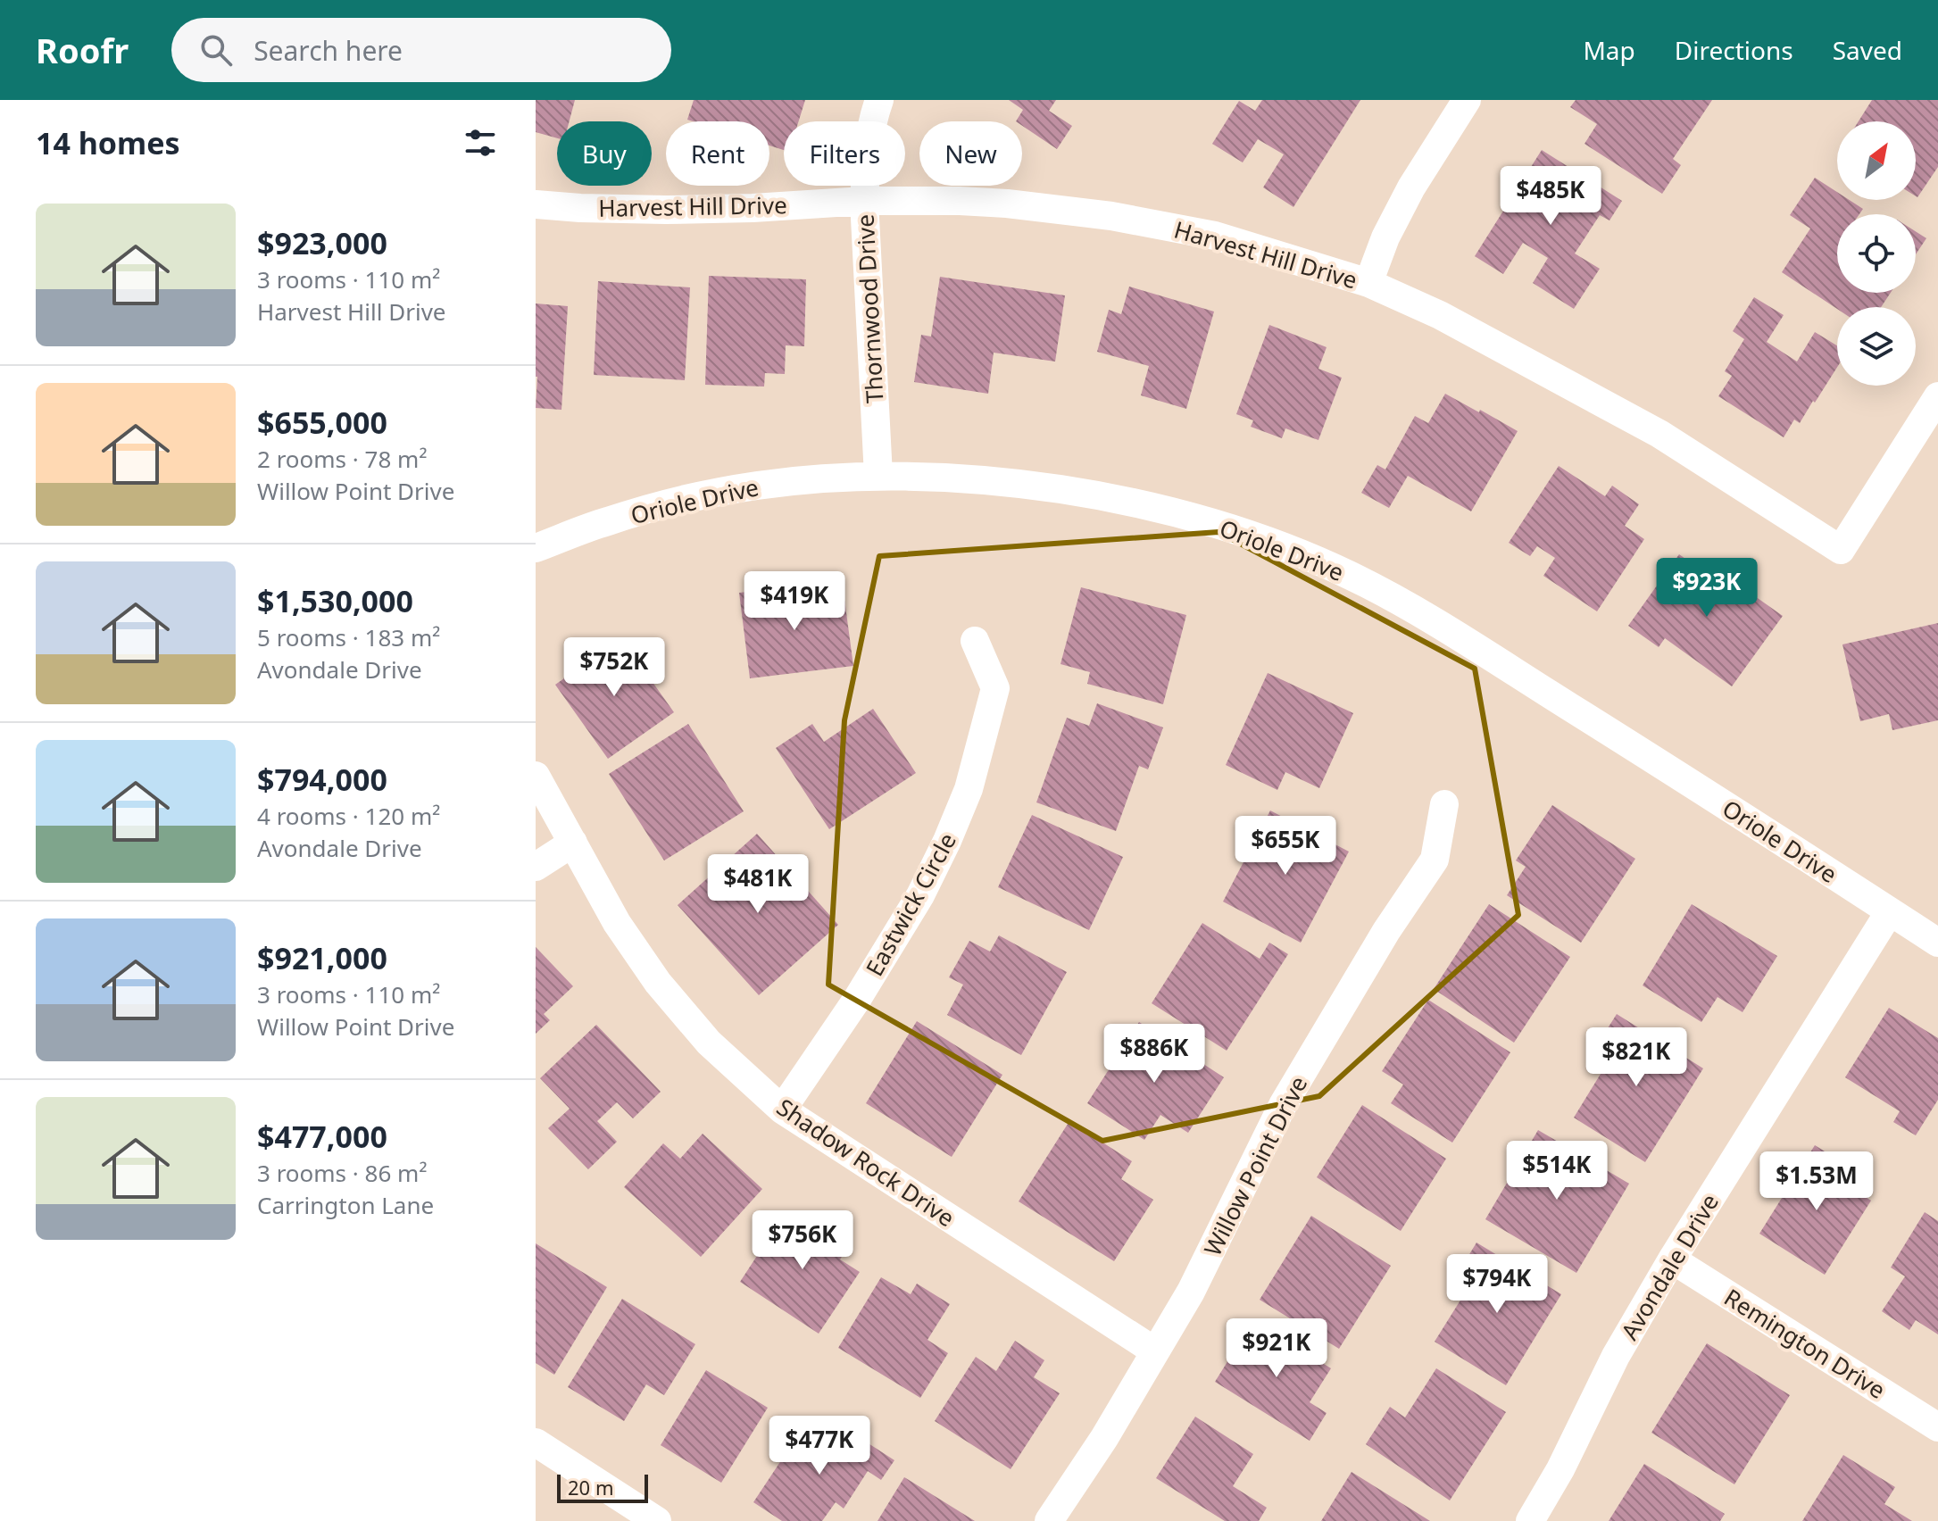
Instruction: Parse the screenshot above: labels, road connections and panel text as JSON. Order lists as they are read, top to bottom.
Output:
{
  "streets": {
    "street": [
      "Harvest Hill Drive",
      "Thornwood Drive",
      "Oriole Drive",
      "Eastwick Circle",
      "Shadow Rock Drive",
      "Willow Point Drive",
      "Avondale Drive",
      "Remington Drive"
    ]
  },
  "crossings": [
    ["Harvest Hill Drive", "Thornwood Drive"],
    ["Thornwood Drive", "Oriole Drive"],
    ["Oriole Drive", "Avondale Drive"],
    ["Eastwick Circle", "Shadow Rock Drive"],
    ["Shadow Rock Drive", "Willow Point Drive"],
    ["Avondale Drive", "Remington Drive"]
  ],
  "scale_bar": "20 m",
  "north": "top right",
  "page": {
    "header": "Roofr",
    "search": "Search here",
    "nav": ["Map", "Directions", "Saved"],
    "heading": "14 homes",
    "chip": [
      "Buy",
      "Rent",
      "Filters",
      "New"
    ],
    "price": [
      "$485K",
      "$923K",
      "$419K",
      "$752K",
      "$655K",
      "$481K",
      "$886K",
      "$821K",
      "$514K",
      "$1.53M",
      "$756K",
      "$794K",
      "$921K",
      "$477K"
    ],
    "list": [
      {
        "name": "$923,000",
        "note": "3 rooms · 110 m² · Harvest Hill Drive"
      },
      {
        "name": "$655,000",
        "note": "2 rooms · 78 m² · Willow Point Drive"
      },
      {
        "name": "$1,530,000",
        "note": "5 rooms · 183 m² · Avondale Drive"
      },
      {
        "name": "$794,000",
        "note": "4 rooms · 120 m² · Avondale Drive"
      },
      {
        "name": "$921,000",
        "note": "3 rooms · 110 m² · Willow Point Drive"
      },
      {
        "name": "$477,000",
        "note": "3 rooms · 86 m² · Carrington Lane"
      }
    ],
    "scale": "20 m"
  }
}
